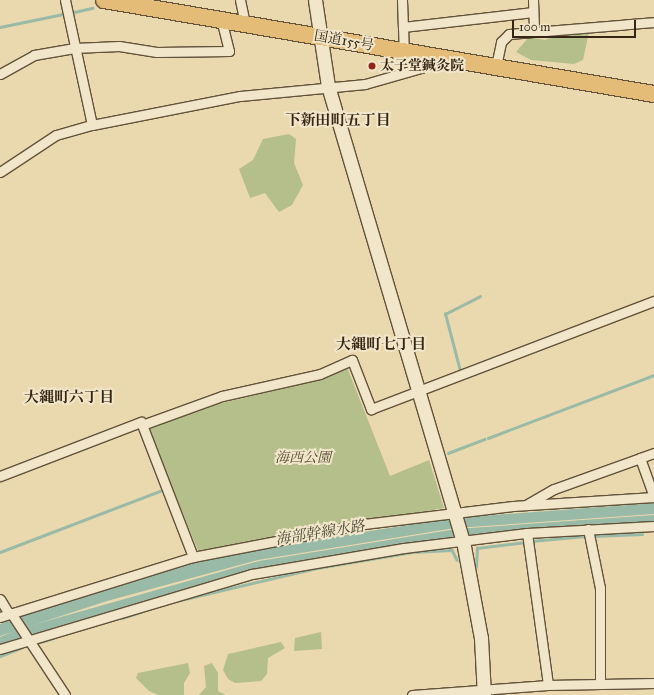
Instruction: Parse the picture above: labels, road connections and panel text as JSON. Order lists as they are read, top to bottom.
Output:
{
  "streets": {
    "highway": ["国道155号"]
  },
  "districts": ["下新田町五丁目", "大縄町七丁目", "大縄町六丁目"],
  "water": ["海部幹線水路"],
  "parks": ["海西公園"],
  "places": ["太子堂鍼灸院"],
  "scale_bar": "100 m"
}
